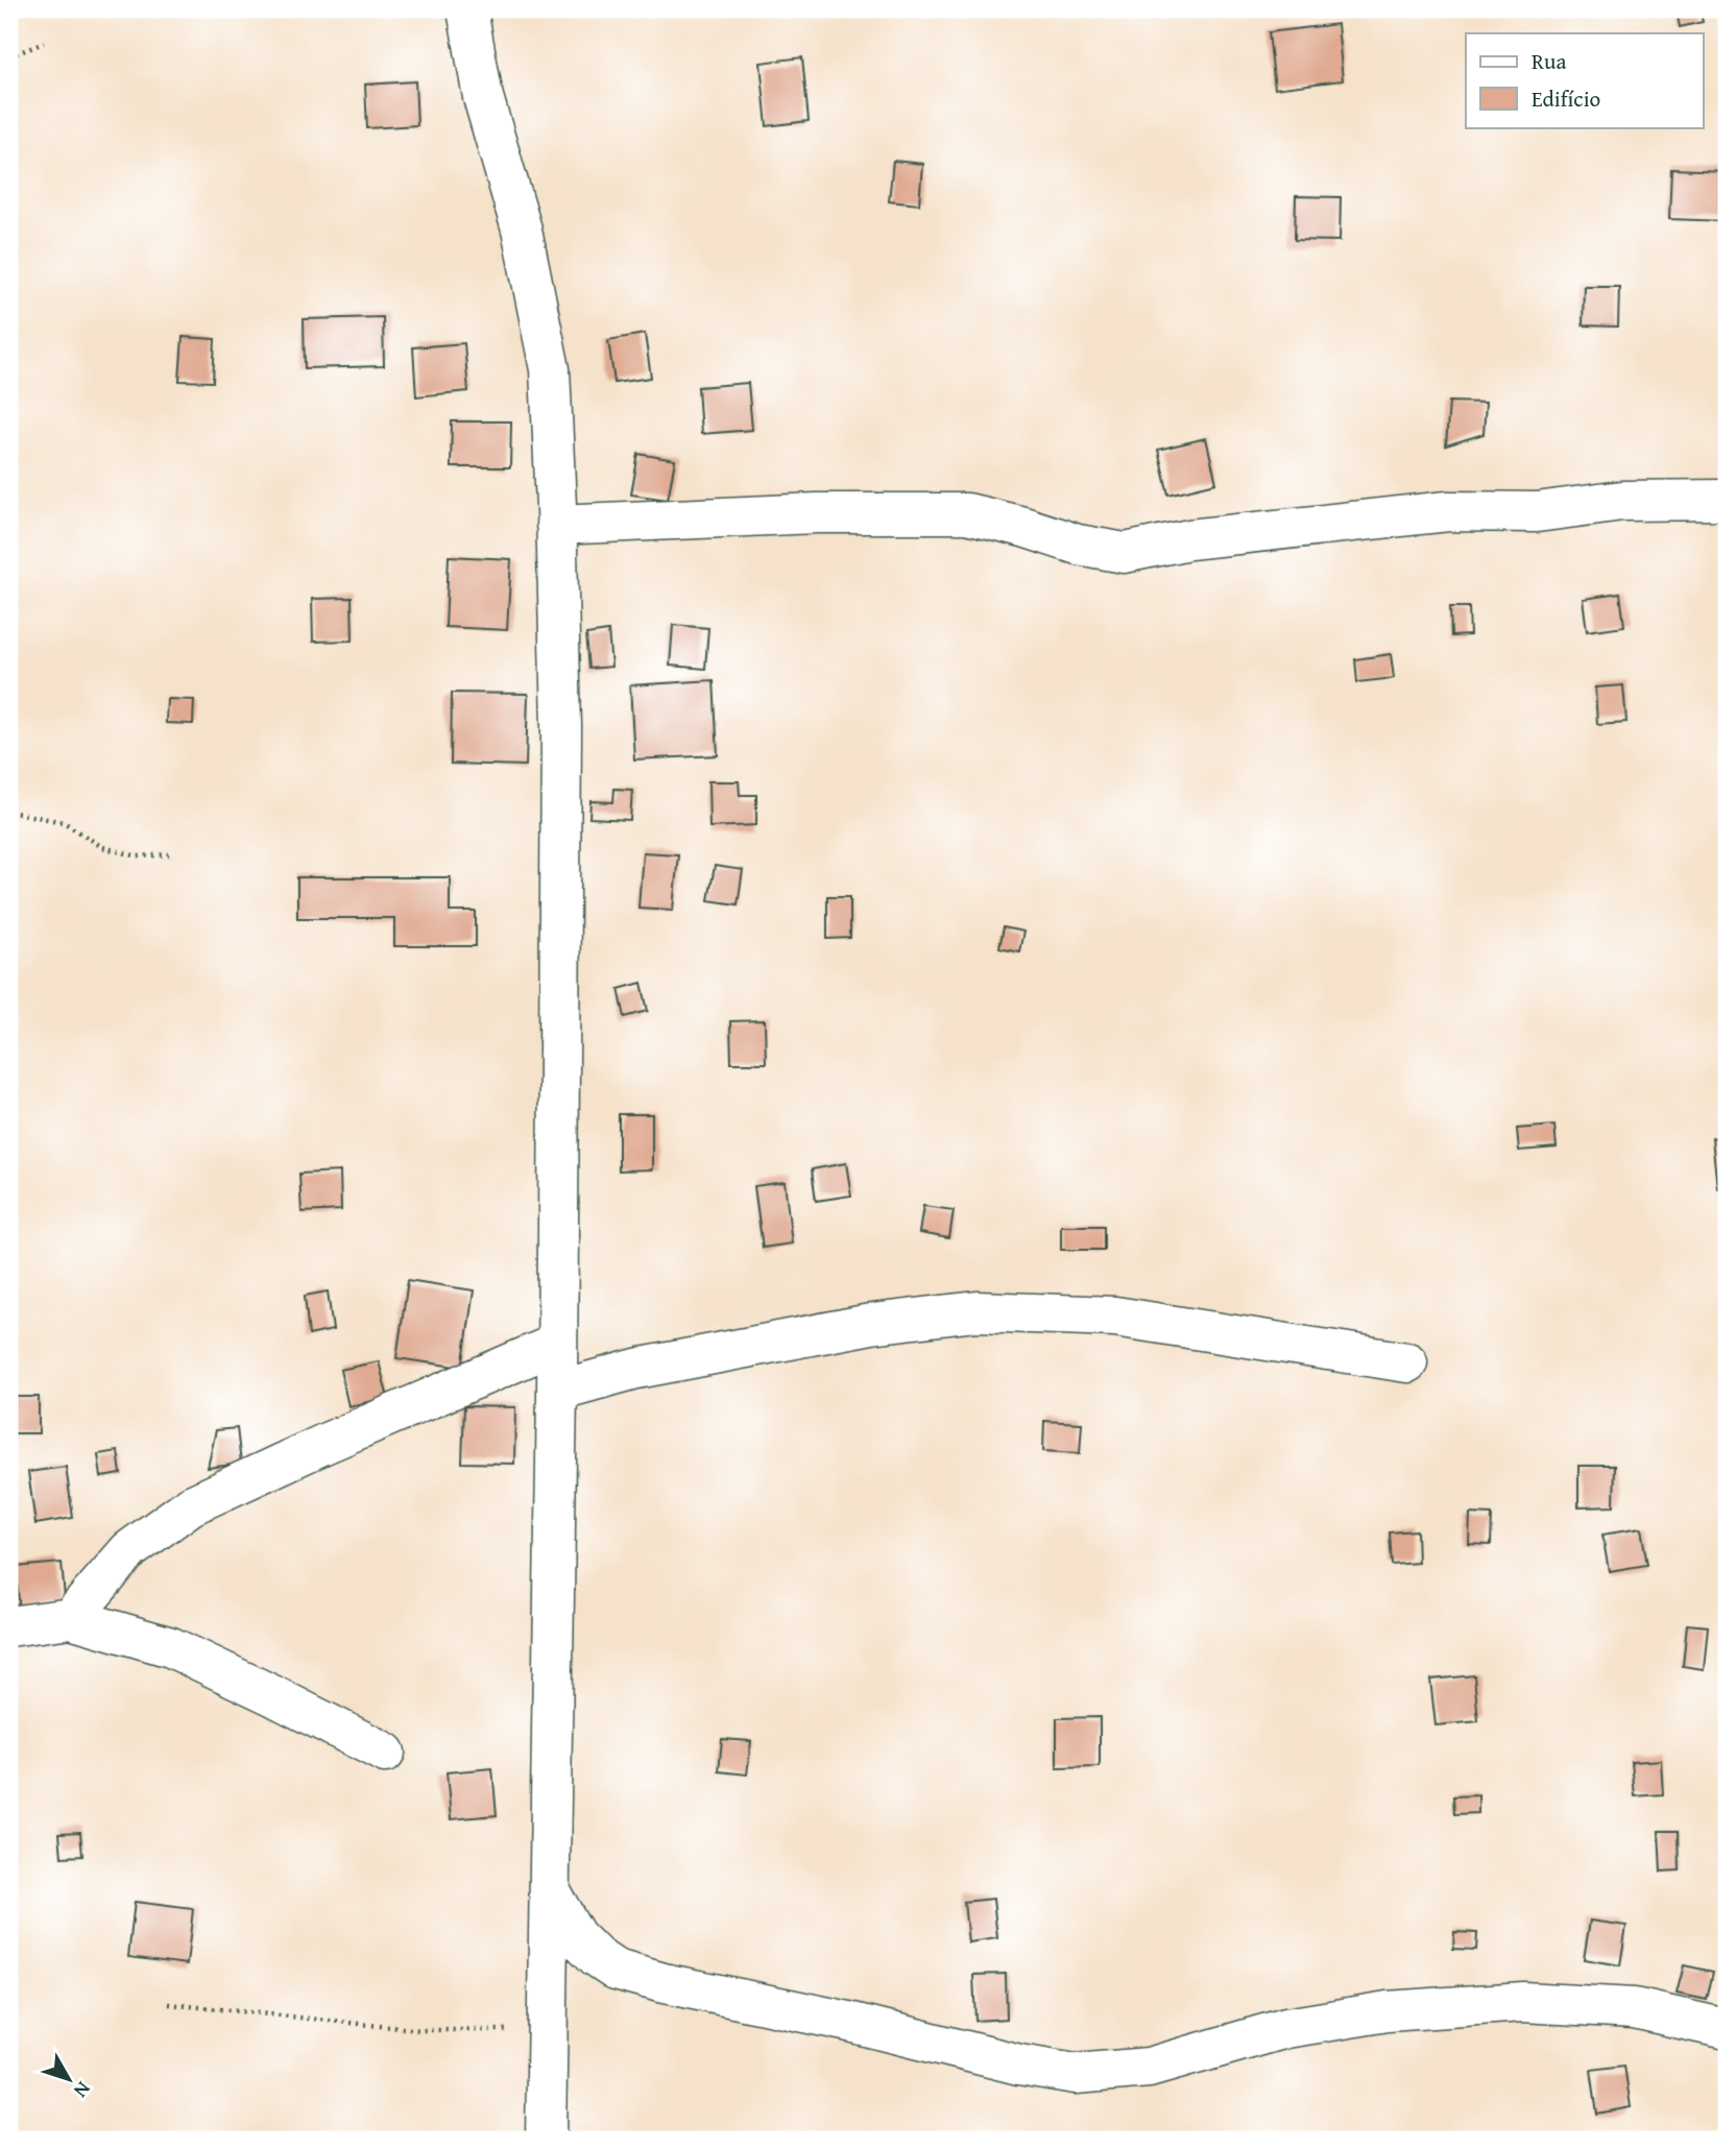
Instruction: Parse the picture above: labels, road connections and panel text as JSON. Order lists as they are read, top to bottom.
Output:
{
  "legend": ["Rua", "Edifício"],
  "north": "bottom right"
}
